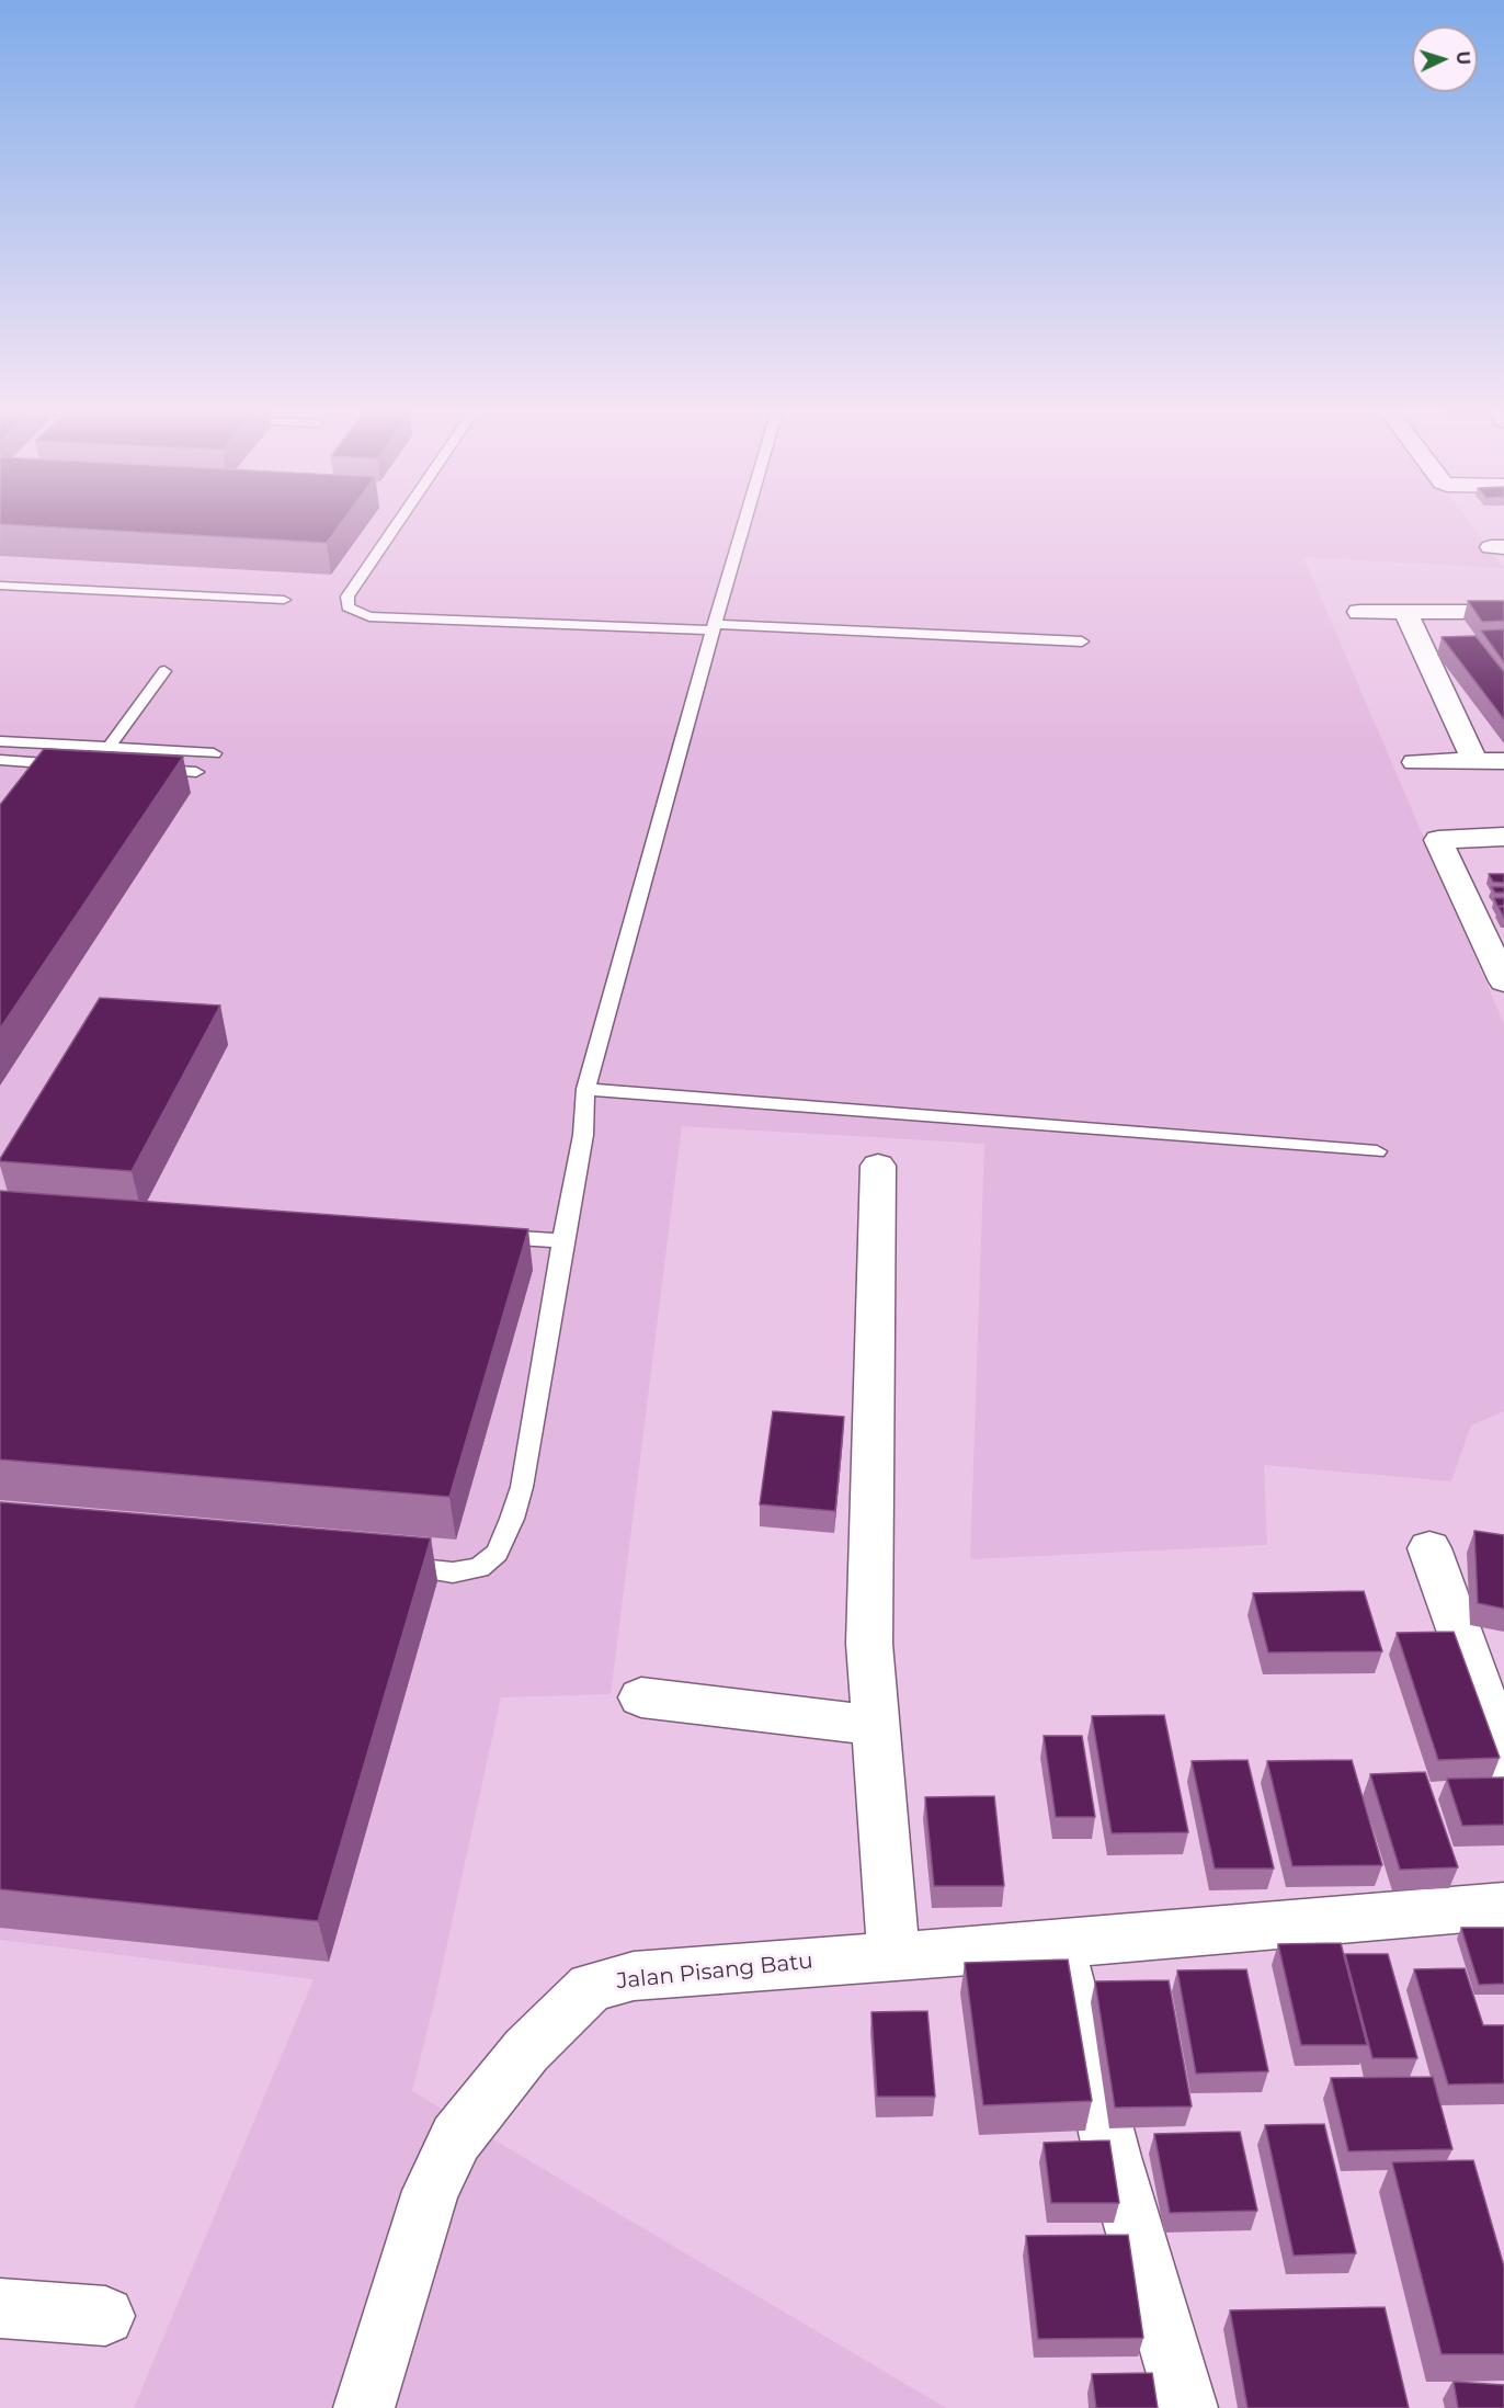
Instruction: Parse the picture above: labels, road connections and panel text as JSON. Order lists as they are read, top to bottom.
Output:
{
  "streets": {
    "street": ["Jalan Pisang Batu"]
  },
  "north": "right"
}
